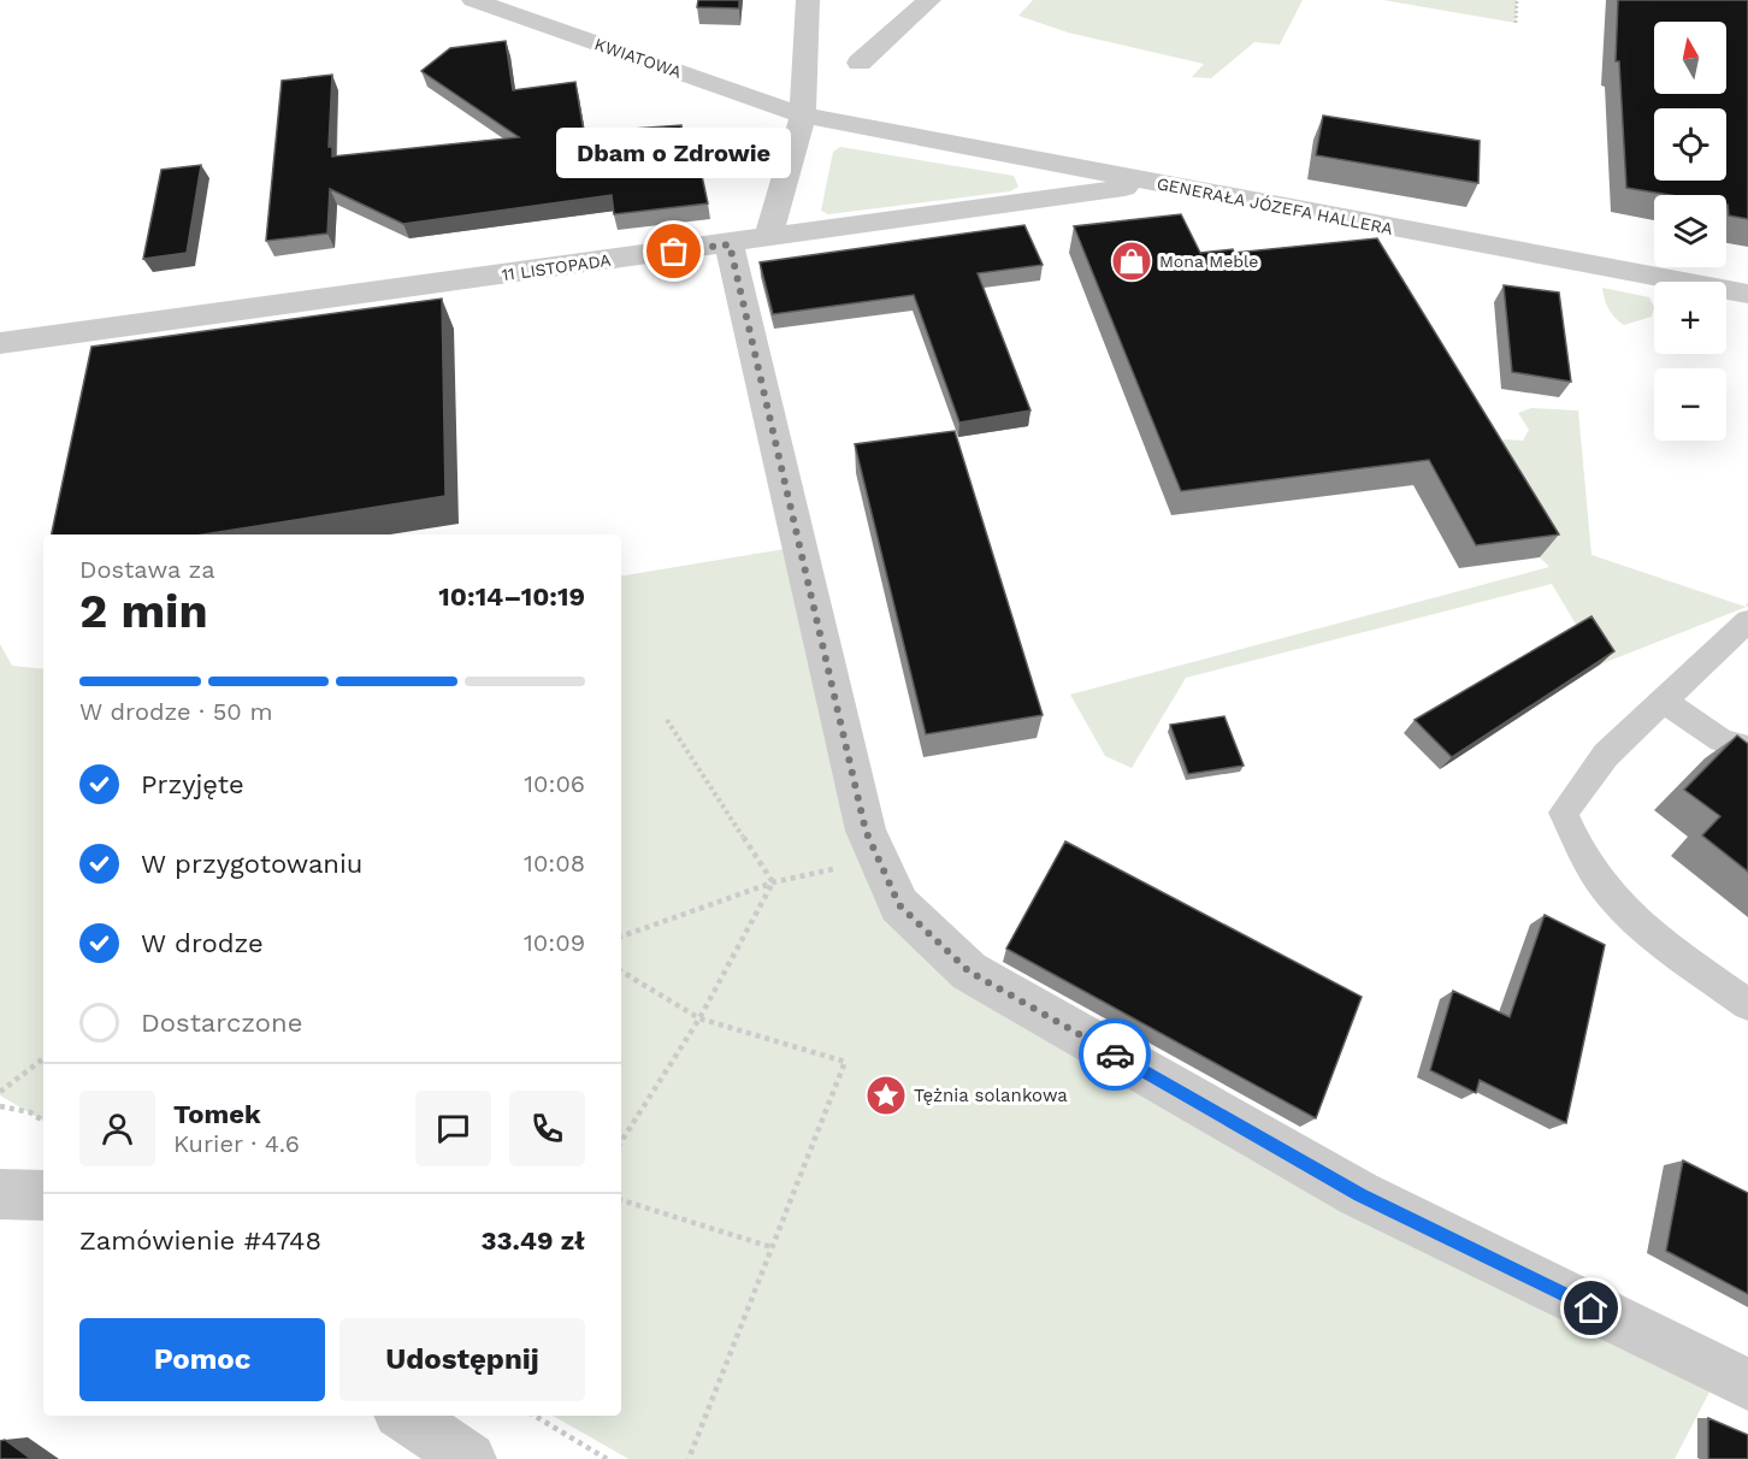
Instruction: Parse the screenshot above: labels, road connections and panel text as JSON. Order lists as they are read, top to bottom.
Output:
{
  "streets": {
    "street": ["KWIATOWA", "GENERAŁA JÓZEFA HALLERA", "11 LISTOPADA"]
  },
  "crossings": [
    ["KWIATOWA", "GENERAŁA JÓZEFA HALLERA"],
    ["GENERAŁA JÓZEFA HALLERA", "11 LISTOPADA"]
  ],
  "places": {
    "other": ["Dbam o Zdrowie"],
    "shop": ["Mona Meble"],
    "place": ["Tężnia solankowa"]
  },
  "north": "top",
  "page": {
    "map_buttons": ["+", "−"],
    "bubble": "Dbam o Zdrowie",
    "heading": ["2 min", "Dostawa za", "10:14–10:19"],
    "panel": [
      "Tomek",
      "Kurier · 4.6",
      "Zamówienie #4748",
      "33.49 zł"
    ],
    "bar": "W drodze · 50 m",
    "list": [
      ["Przyjęte", "10:06"],
      ["W przygotowaniu", "10:08"],
      ["W drodze", "10:09"],
      "Dostarczone"
    ],
    "buttons": ["Pomoc", "Udostępnij"]
  }
}
